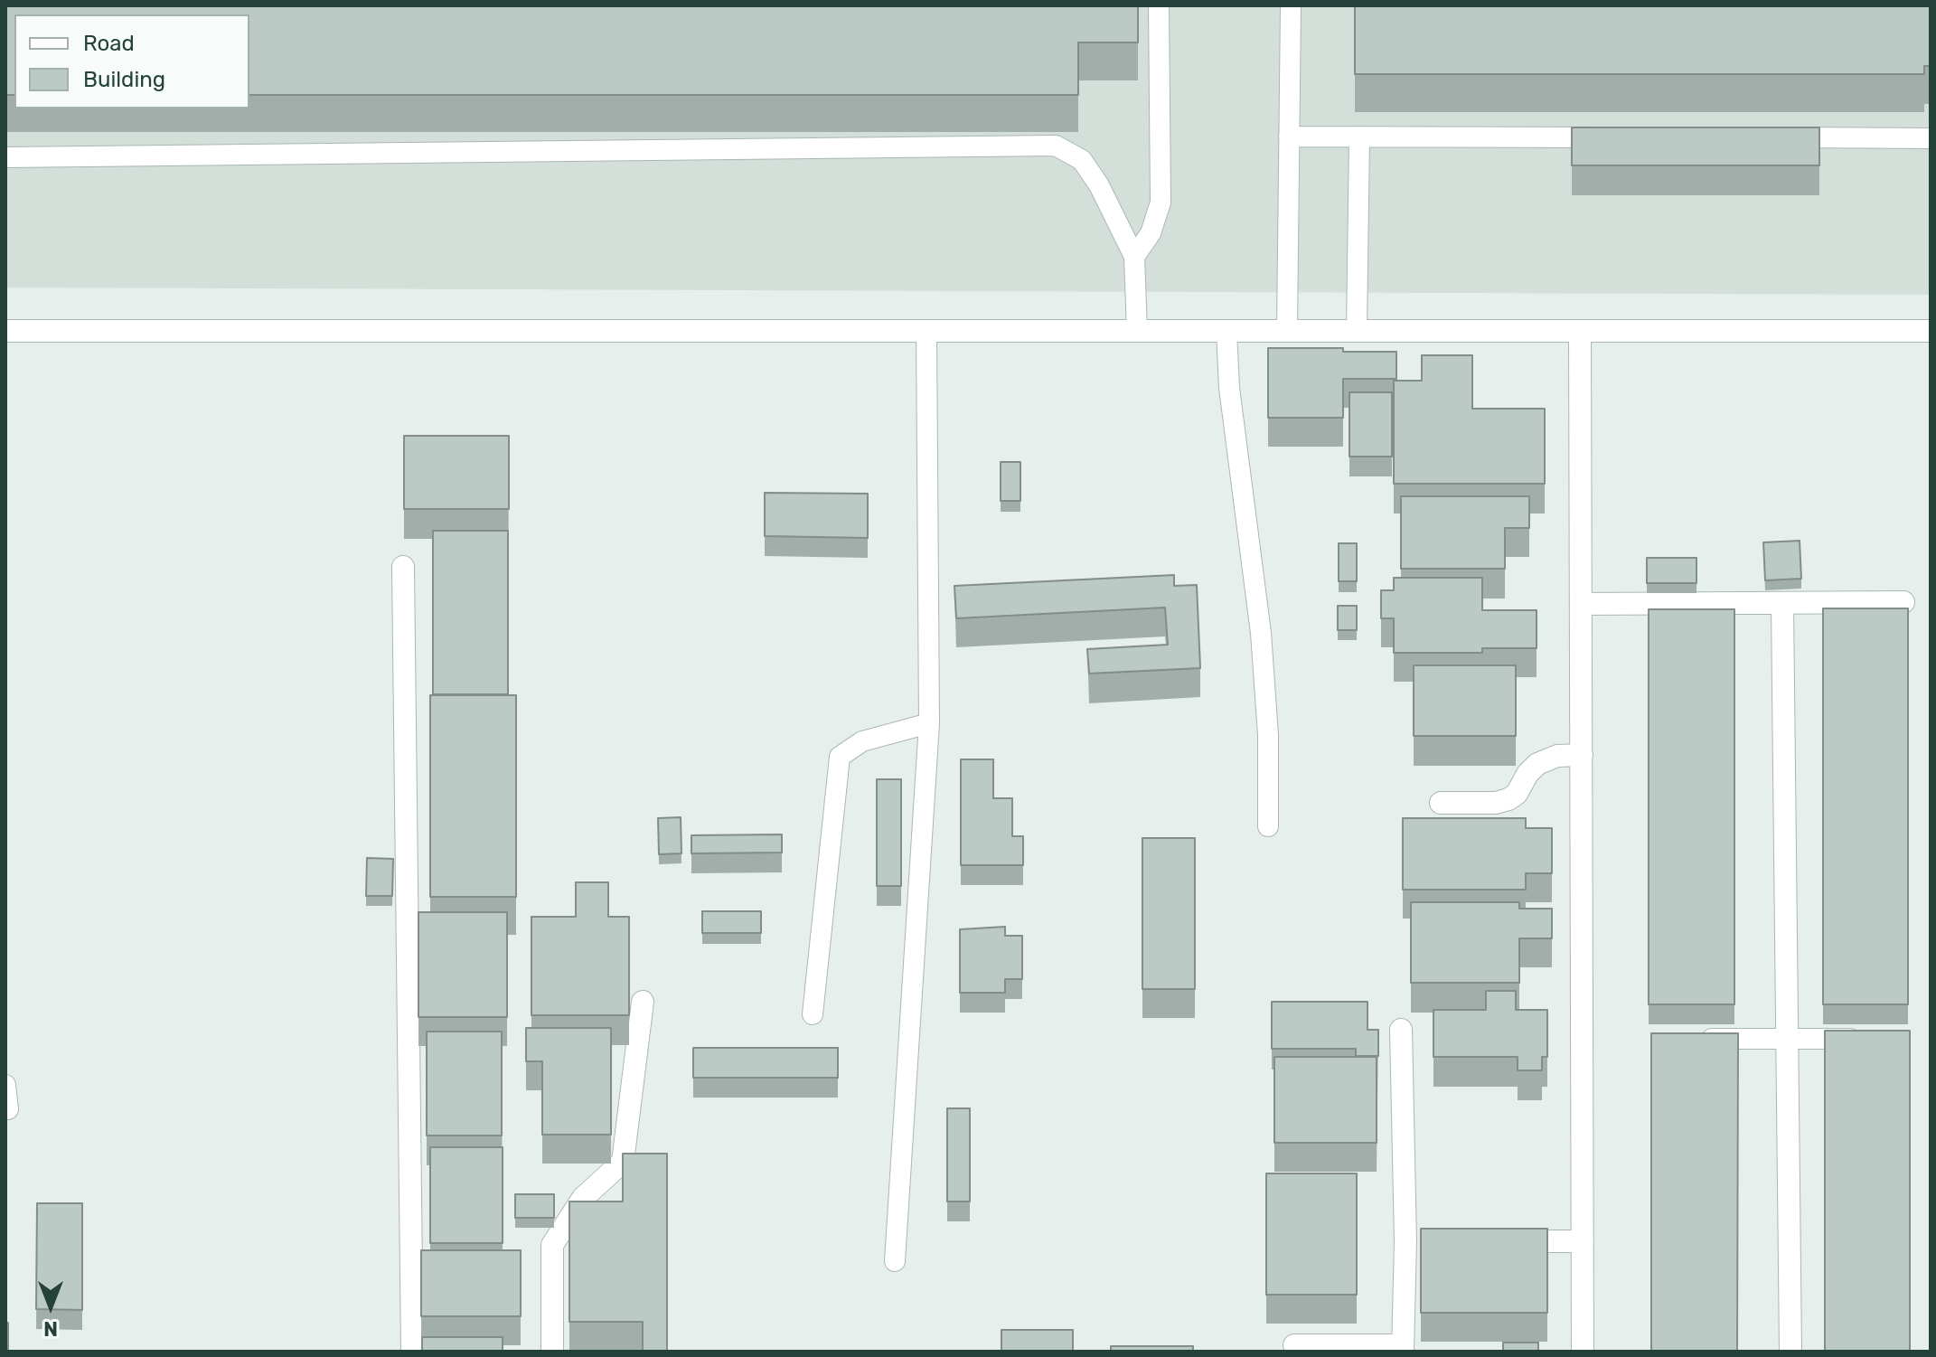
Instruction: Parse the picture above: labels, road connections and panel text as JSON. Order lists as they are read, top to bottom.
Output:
{
  "legend": ["Road", "Building"],
  "north": "bottom"
}
